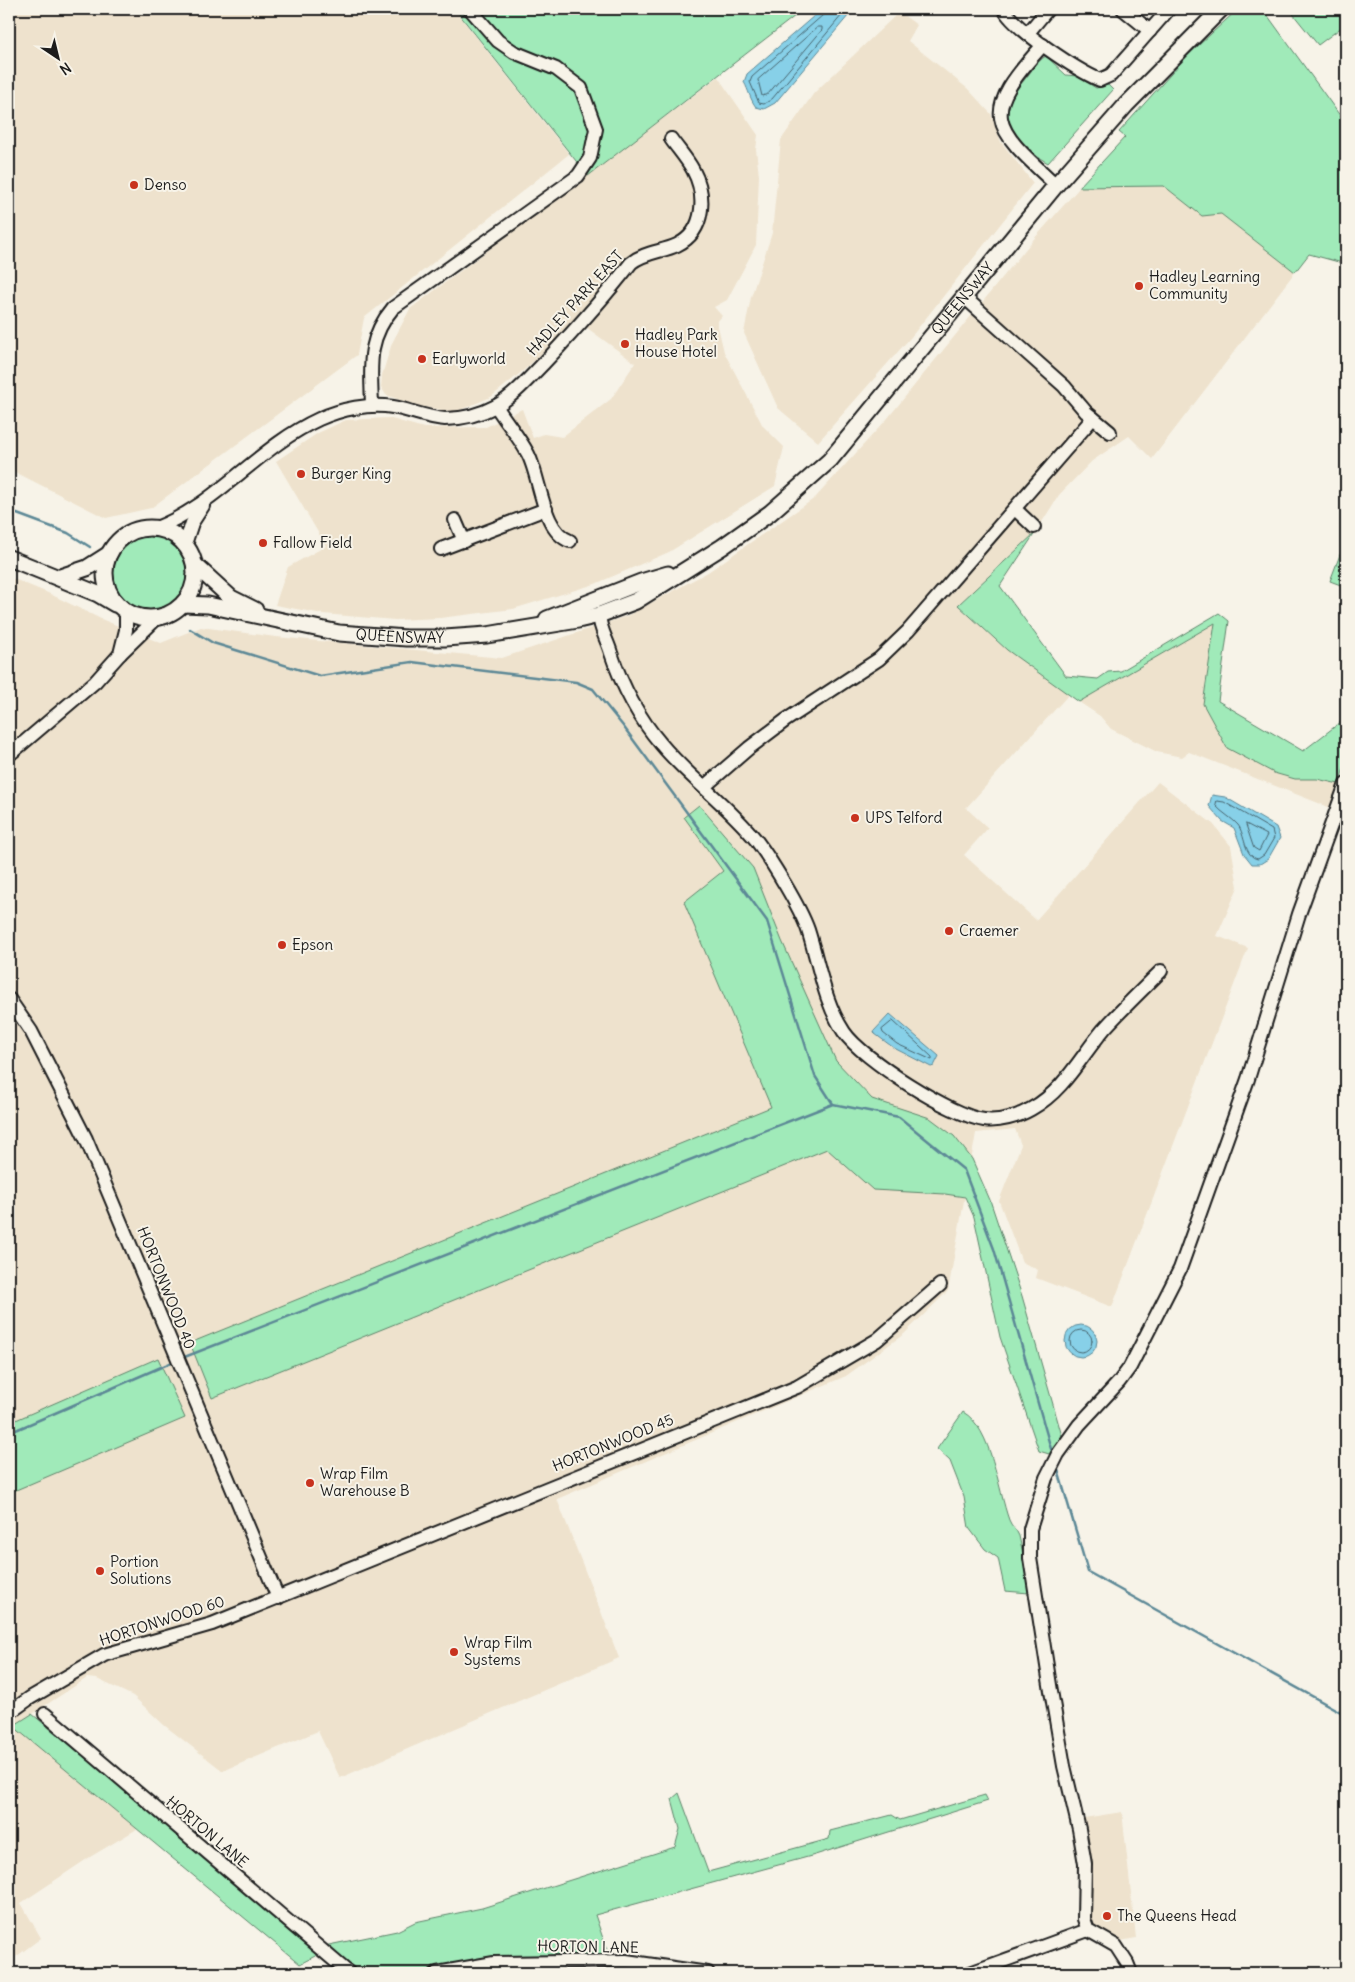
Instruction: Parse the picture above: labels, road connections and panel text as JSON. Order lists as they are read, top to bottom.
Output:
{
  "streets": {
    "main road": ["QUEENSWAY"],
    "street": [
      "HADLEY PARK EAST",
      "HORTONWOOD 40",
      "HORTONWOOD 45",
      "HORTONWOOD 60",
      "HORTON LANE"
    ]
  },
  "crossings": [
    ["QUEENSWAY", "HADLEY PARK EAST"],
    ["HORTONWOOD 40", "HORTONWOOD 45"],
    ["HORTONWOOD 40", "HORTONWOOD 60"],
    ["HORTONWOOD 45", "HORTONWOOD 60"]
  ],
  "places": [
    "Denso",
    "Hadley Learning Community",
    "Hadley Park House Hotel",
    "Earlyworld",
    "Burger King",
    "Fallow Field",
    "UPS Telford",
    "Craemer",
    "Epson",
    "Wrap Film Warehouse B",
    "Portion Solutions",
    "Wrap Film Systems",
    "The Queens Head"
  ],
  "north": "bottom right"
}
